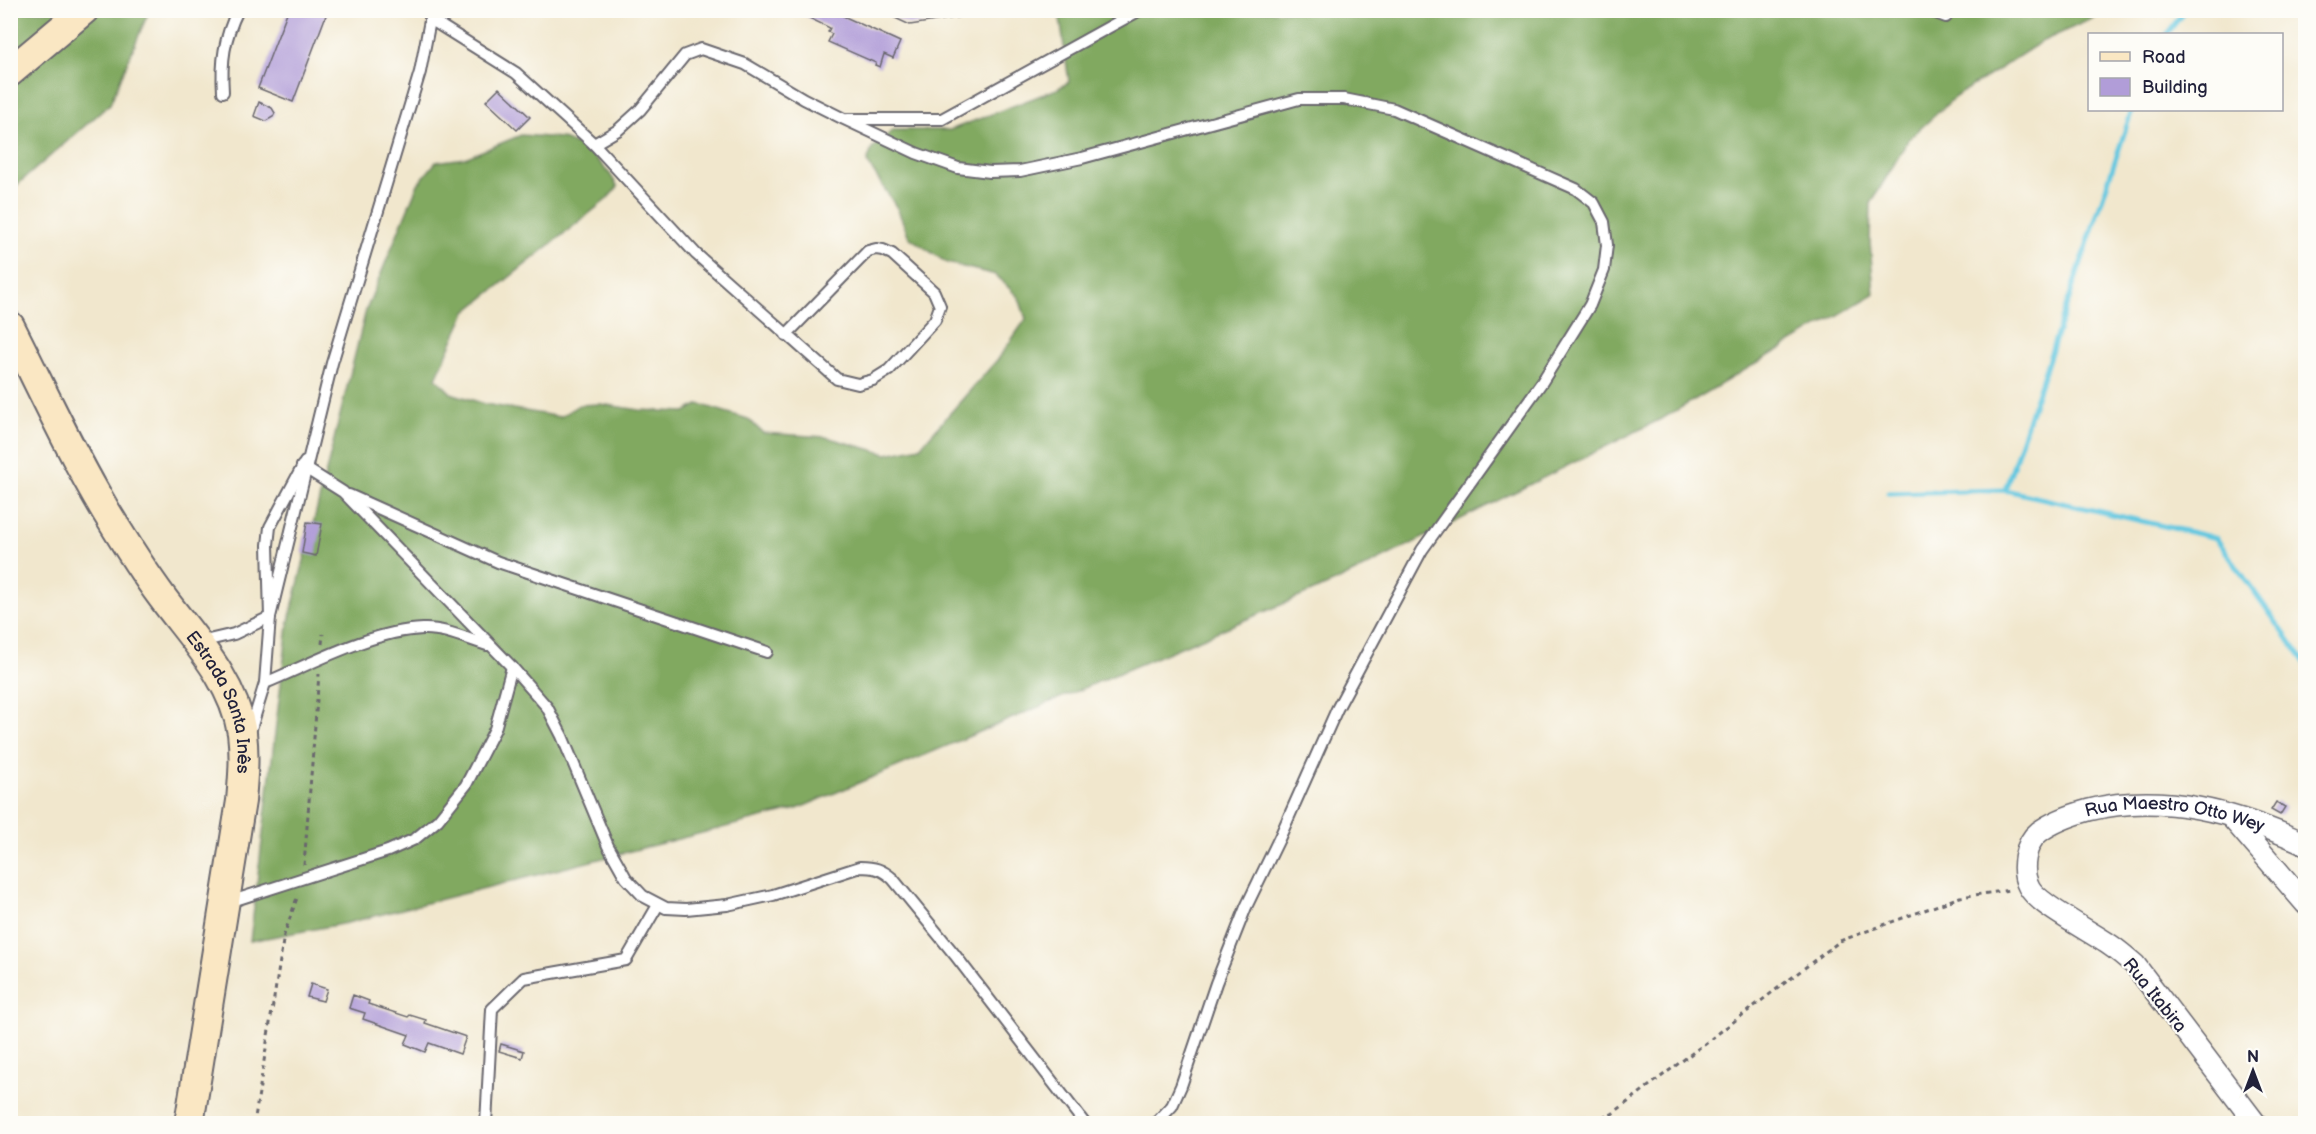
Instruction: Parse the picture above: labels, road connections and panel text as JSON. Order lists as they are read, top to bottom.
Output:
{
  "streets": {
    "main road": ["Estrada Santa Inês"],
    "street": ["Rua Maestro Otto Wey", "Rua Itabira"]
  },
  "crossings": [
    ["Rua Maestro Otto Wey", "Rua Itabira"]
  ],
  "legend": ["Road", "Building"],
  "north": "top"
}
